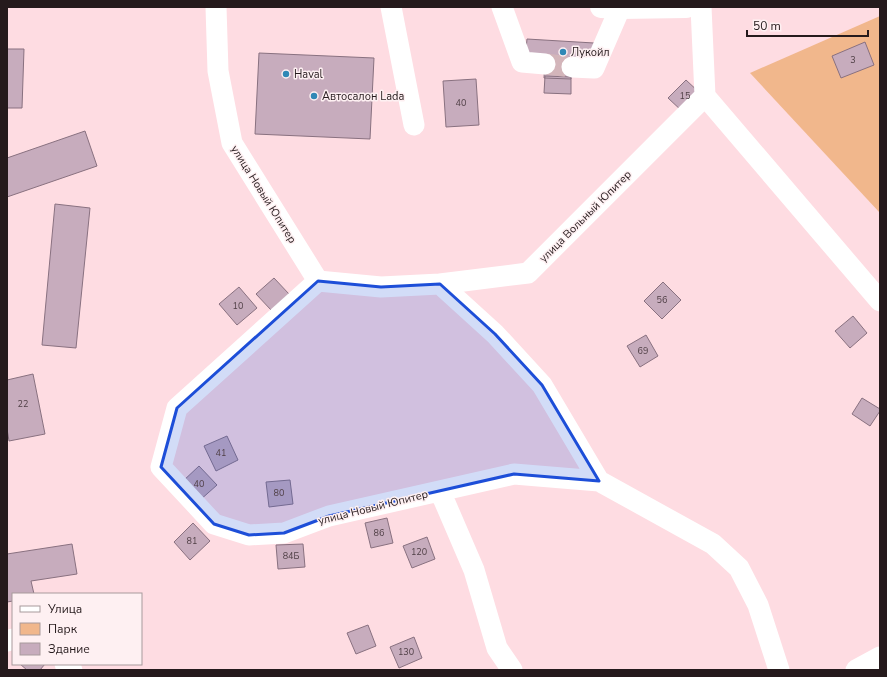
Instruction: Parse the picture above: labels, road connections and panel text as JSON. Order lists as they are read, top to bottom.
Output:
{
  "streets": {
    "street": ["улица Новый Юпитер", "улица Вольный Юпитер"]
  },
  "places": ["Лукойл", "Haval", "Автосалон Lada"],
  "house_numbers": [
    "3",
    "15",
    "40",
    "56",
    "10",
    "69",
    "22",
    "41",
    "40",
    "80",
    "86",
    "81",
    "120",
    "84Б",
    "130"
  ],
  "legend": ["Улица", "Парк", "Здание"],
  "scale_bar": "50 m"
}
